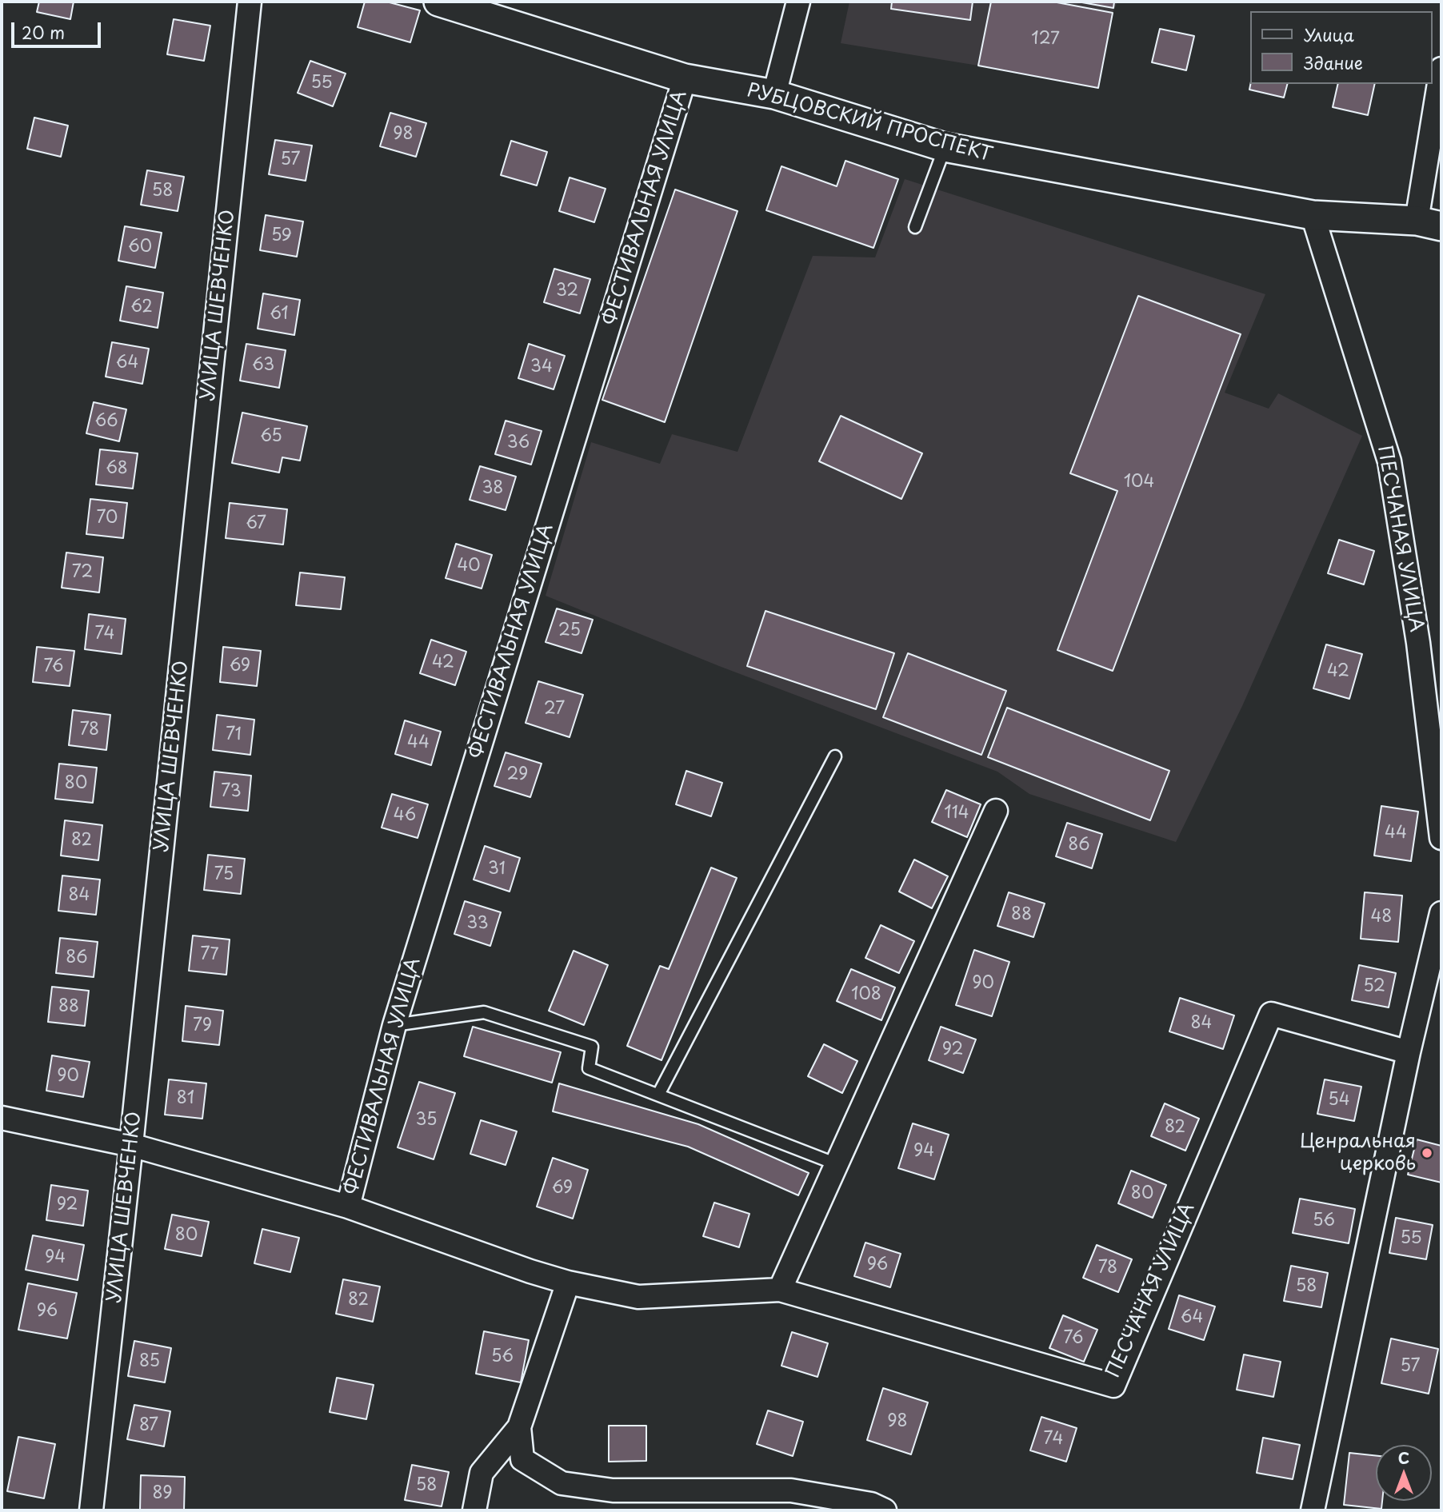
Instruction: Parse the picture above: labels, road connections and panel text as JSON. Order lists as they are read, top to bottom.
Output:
{
  "streets": {
    "street": [
      "РУБЦОВСКИЙ ПРОСПЕКТ",
      "ФЕСТИВАЛЬНАЯ УЛИЦА",
      "УЛИЦА ШЕВЧЕНКО",
      "ПЕСЧАНАЯ УЛИЦА"
    ]
  },
  "crossings": [
    ["РУБЦОВСКИЙ ПРОСПЕКТ", "ФЕСТИВАЛЬНАЯ УЛИЦА"],
    ["РУБЦОВСКИЙ ПРОСПЕКТ", "ПЕСЧАНАЯ УЛИЦА"],
    ["ФЕСТИВАЛЬНАЯ УЛИЦА", "ПЕСЧАНАЯ УЛИЦА"],
    ["УЛИЦА ШЕВЧЕНКО", "ПЕСЧАНАЯ УЛИЦА"]
  ],
  "places": ["Ценральная церковь"],
  "house_numbers": [
    "127",
    "55",
    "98",
    "57",
    "58",
    "59",
    "60",
    "32",
    "62",
    "61",
    "64",
    "63",
    "34",
    "66",
    "65",
    "36",
    "68",
    "104",
    "38",
    "70",
    "67",
    "40",
    "72",
    "25",
    "74",
    "42",
    "69",
    "76",
    "42",
    "27",
    "78",
    "71",
    "44",
    "29",
    "80",
    "73",
    "114",
    "46",
    "44",
    "82",
    "86",
    "31",
    "75",
    "84",
    "88",
    "48",
    "33",
    "77",
    "86",
    "90",
    "52",
    "108",
    "88",
    "84",
    "79",
    "92",
    "90",
    "81",
    "54",
    "35",
    "82",
    "94",
    "69",
    "80",
    "92",
    "56",
    "80",
    "55",
    "94",
    "96",
    "78",
    "58",
    "82",
    "96",
    "64",
    "76",
    "56",
    "85",
    "57",
    "98",
    "87",
    "74",
    "58",
    "89"
  ],
  "legend": ["Улица", "Здание"],
  "scale_bar": "20 m",
  "north": "top"
}
